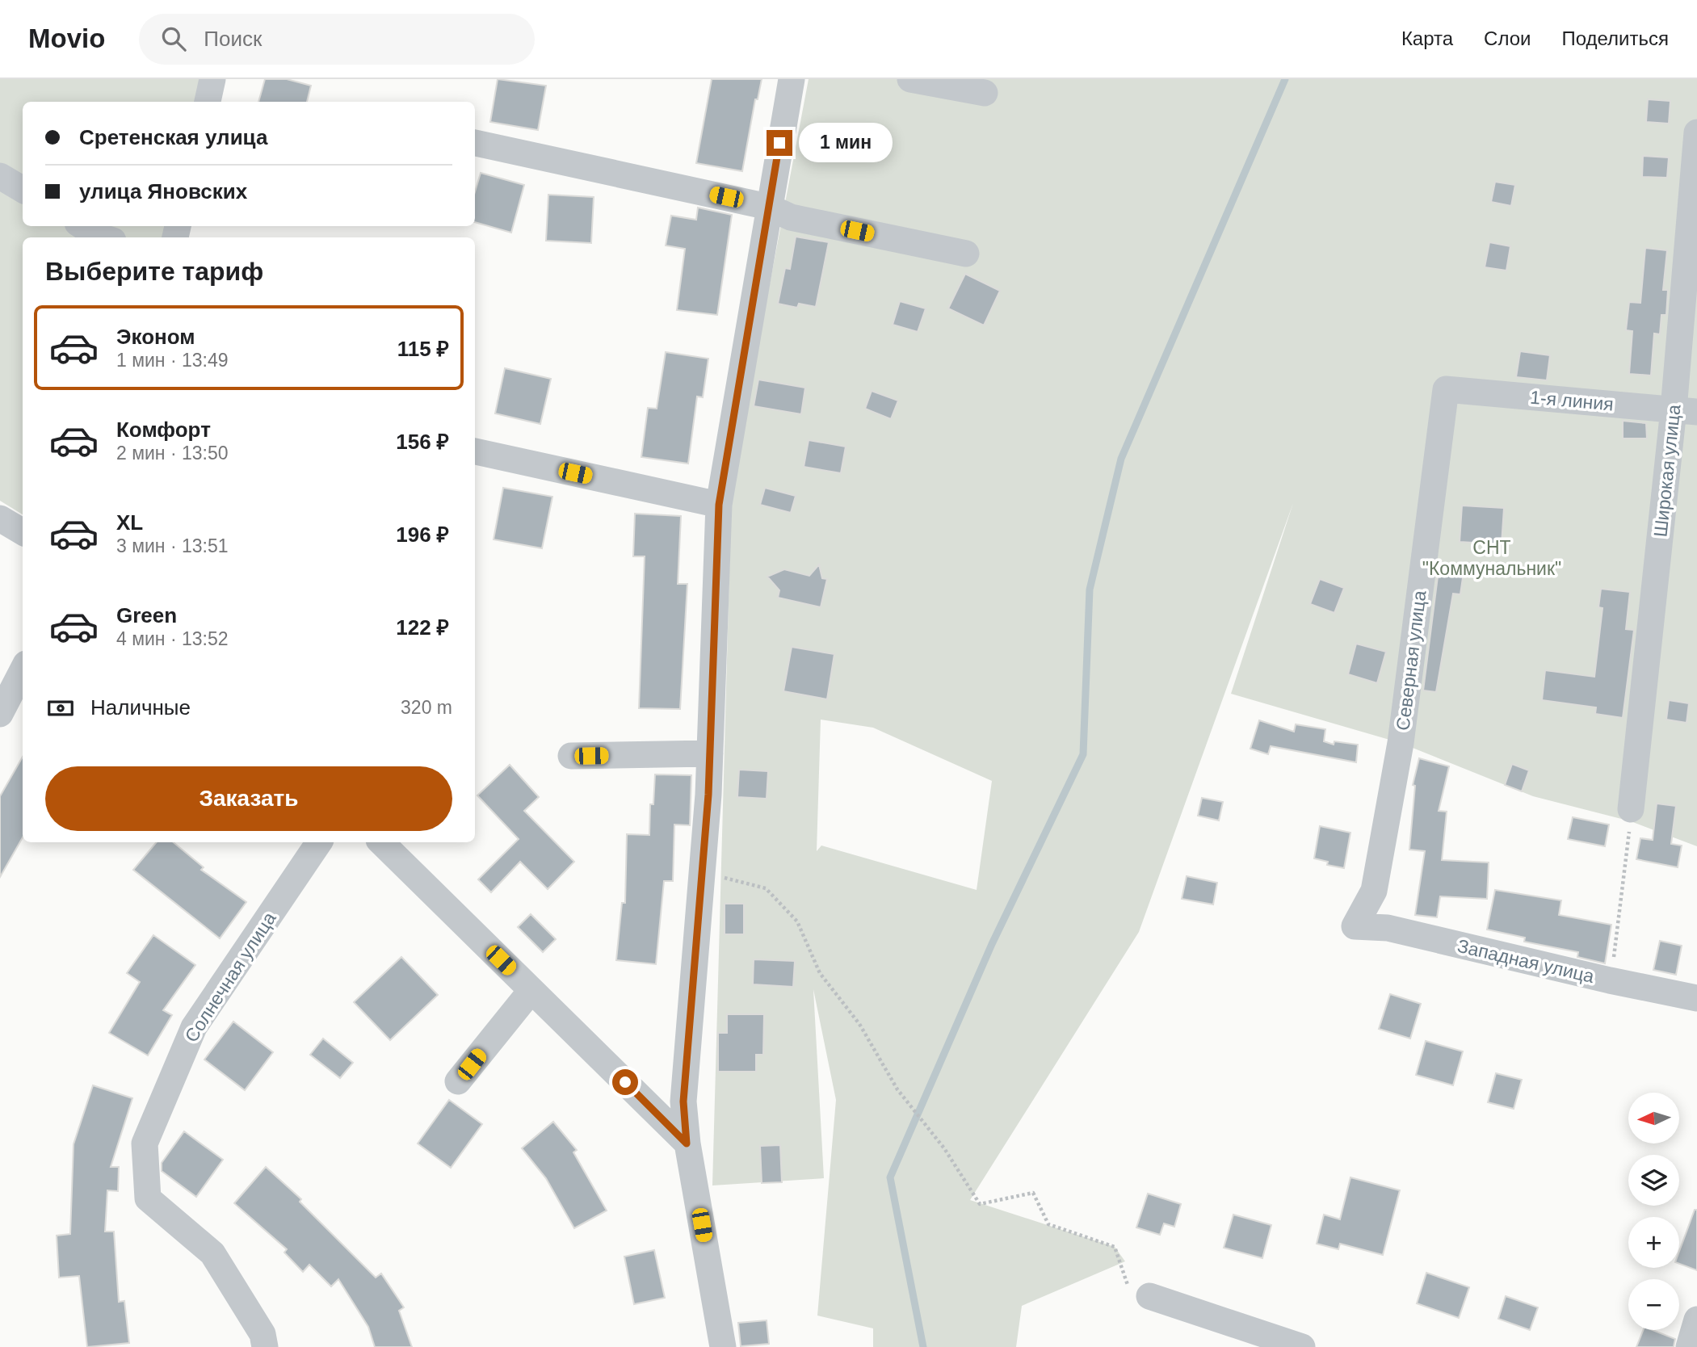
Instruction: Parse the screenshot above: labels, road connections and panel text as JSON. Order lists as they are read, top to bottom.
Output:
{
  "streets": {
    "street": [
      "1-я линия",
      "Широкая улица",
      "Северная улица",
      "Западная улица",
      "Солнечная улица"
    ]
  },
  "crossings": [
    ["1-я линия", "Широкая улица"],
    ["1-я линия", "Северная улица"],
    ["Северная улица", "Западная улица"]
  ],
  "parks": ["СНТ \"Коммунальник\""],
  "north": "left",
  "page": {
    "header": "Movio",
    "search": "Поиск",
    "nav": ["Карта", "Слои", "Поделиться"],
    "banner": ["Сретенская улица", "улица Яновских"],
    "bubble": "1 мин",
    "heading": "Выберите тариф",
    "list": [
      {
        "name": "Эконом",
        "note": "1 мин · 13:49",
        "value": "115 ₽"
      },
      {
        "name": "Комфорт",
        "note": "2 мин · 13:50",
        "value": "156 ₽"
      },
      {
        "name": "XL",
        "note": "3 мин · 13:51",
        "value": "196 ₽"
      },
      {
        "name": "Green",
        "note": "4 мин · 13:52",
        "value": "122 ₽"
      }
    ],
    "pay": ["Наличные", "320 m"],
    "buttons": "Заказать",
    "map_buttons": ["+", "−"]
  }
}
